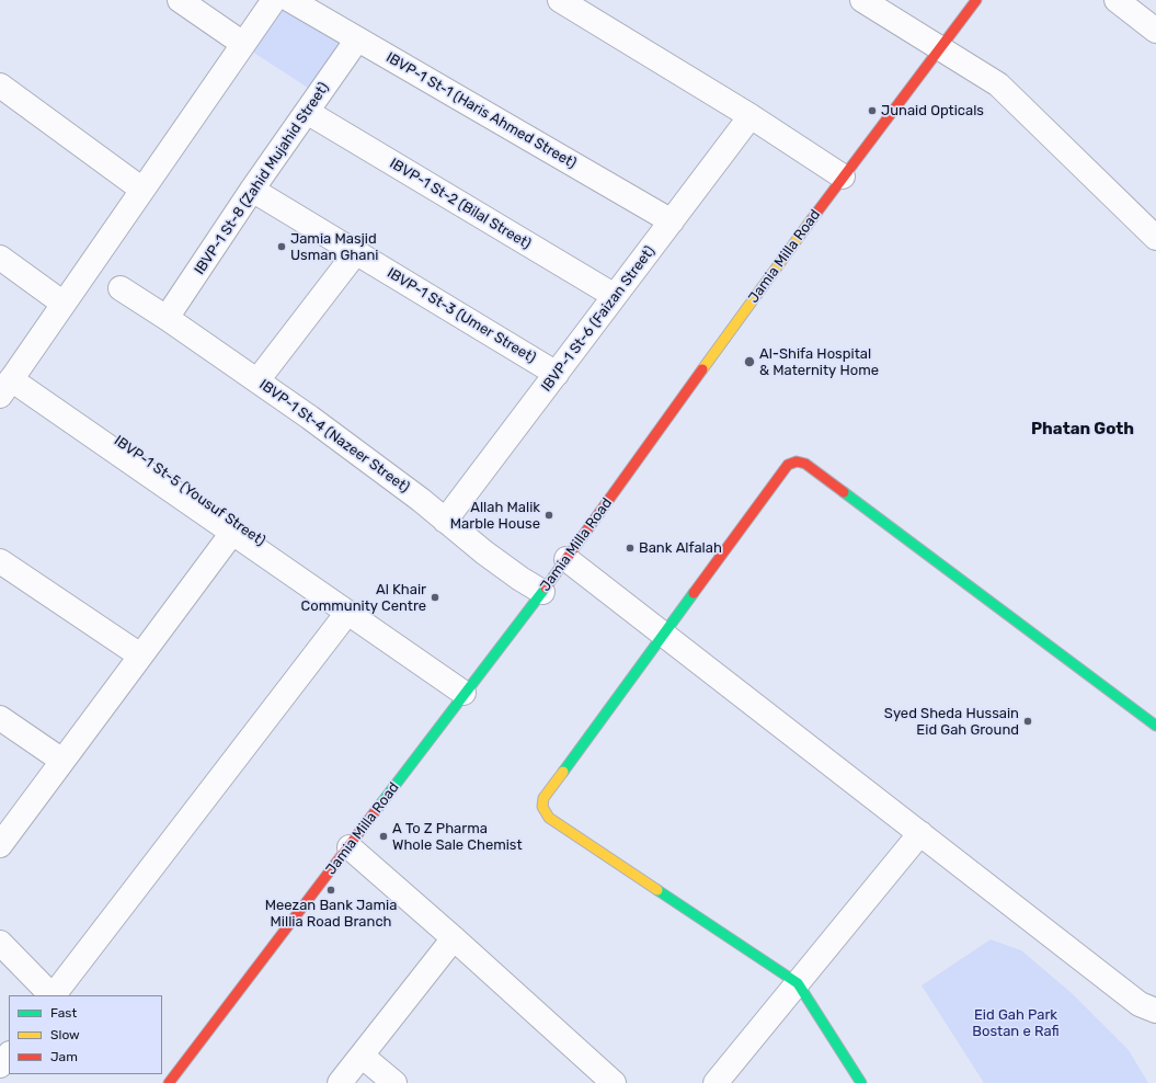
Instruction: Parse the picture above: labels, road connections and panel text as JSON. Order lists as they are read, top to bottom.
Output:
{
  "streets": {
    "main road": ["Jamia Milla Road"],
    "street": [
      "IBVP-1 St-1 (Haris Ahmed Street)",
      "IBVP-1 St-8 (Zahid Mujahid Street)",
      "IBVP-1 St-2 (Bilal Street)",
      "IBVP-1 St-3 (Umer Street)",
      "IBVP-1 St-6 (Faizan Street)",
      "IBVP-1 St-4 (Nazeer Street)",
      "IBVP-1 St-5 (Yousuf Street)"
    ]
  },
  "crossings": [
    ["IBVP-1 St-1 (Haris Ahmed Street)", "IBVP-1 St-8 (Zahid Mujahid Street)"],
    ["IBVP-1 St-1 (Haris Ahmed Street)", "IBVP-1 St-6 (Faizan Street)"],
    ["IBVP-1 St-8 (Zahid Mujahid Street)", "IBVP-1 St-2 (Bilal Street)"],
    ["IBVP-1 St-8 (Zahid Mujahid Street)", "IBVP-1 St-3 (Umer Street)"],
    ["IBVP-1 St-8 (Zahid Mujahid Street)", "IBVP-1 St-4 (Nazeer Street)"],
    ["IBVP-1 St-2 (Bilal Street)", "IBVP-1 St-6 (Faizan Street)"],
    ["Jamia Milla Road", "IBVP-1 St-4 (Nazeer Street)"],
    ["IBVP-1 St-3 (Umer Street)", "IBVP-1 St-6 (Faizan Street)"],
    ["IBVP-1 St-6 (Faizan Street)", "IBVP-1 St-4 (Nazeer Street)"]
  ],
  "districts": ["Phatan Goth"],
  "parks": ["Eid Gah Park Bostan e Rafi"],
  "places": [
    "Junaid Opticals",
    "Jamia Masjid Usman Ghani",
    "Al-Shifa Hospital & Maternity Home",
    "Allah Malik Marble House",
    "Bank Alfalah",
    "Al Khair Community Centre",
    "Syed Sheda Hussain Eid Gah Ground",
    "A To Z Pharma Whole Sale Chemist",
    "Meezan Bank Jamia Millia Road Branch"
  ],
  "legend": ["Fast", "Slow", "Jam"]
}
